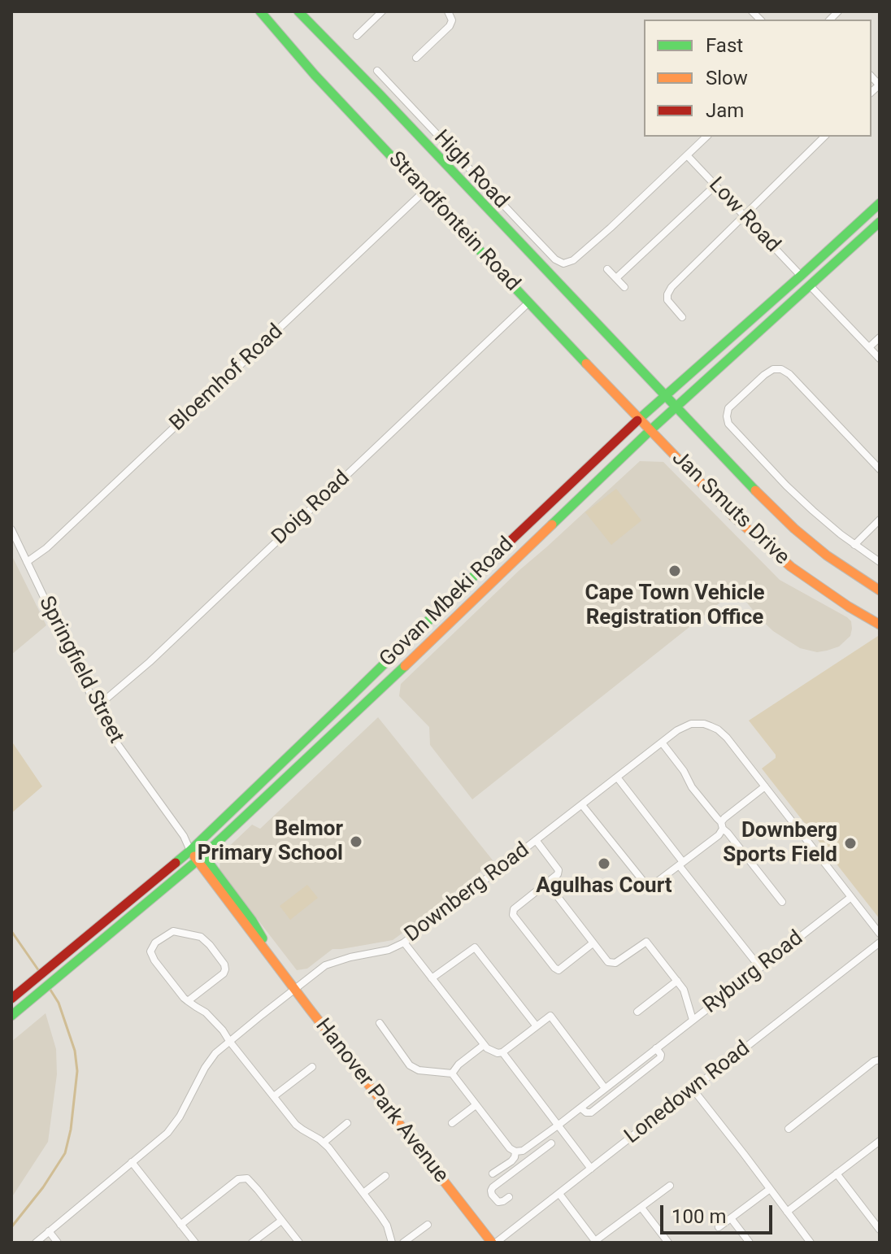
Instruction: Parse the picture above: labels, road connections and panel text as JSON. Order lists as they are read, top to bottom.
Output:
{
  "streets": {
    "main road": [
      "Strandfontein Road",
      "Jan Smuts Drive",
      "Govan Mbeki Road",
      "Hanover Park Avenue"
    ],
    "street": [
      "High Road",
      "Low Road",
      "Bloemhof Road",
      "Doig Road",
      "Springfield Street",
      "Downberg Road",
      "Ryburg Road",
      "Lonedown Road"
    ]
  },
  "crossings": [
    ["High Road", "Low Road"],
    ["Low Road", "Govan Mbeki Road"],
    ["Strandfontein Road", "Bloemhof Road"],
    ["Strandfontein Road", "Jan Smuts Drive"],
    ["Strandfontein Road", "Govan Mbeki Road"],
    ["Bloemhof Road", "Springfield Street"],
    ["Doig Road", "Springfield Street"],
    ["Jan Smuts Drive", "Govan Mbeki Road"],
    ["Govan Mbeki Road", "Springfield Street"],
    ["Govan Mbeki Road", "Hanover Park Avenue"],
    ["Springfield Street", "Hanover Park Avenue"],
    ["Downberg Road", "Ryburg Road"],
    ["Downberg Road", "Hanover Park Avenue"],
    ["Lonedown Road", "Hanover Park Avenue"]
  ],
  "places": [
    "Cape Town Vehicle Registration Office",
    "Belmor Primary School",
    "Downberg Sports Field",
    "Agulhas Court"
  ],
  "legend": ["Fast", "Slow", "Jam"],
  "scale_bar": "100 m"
}
